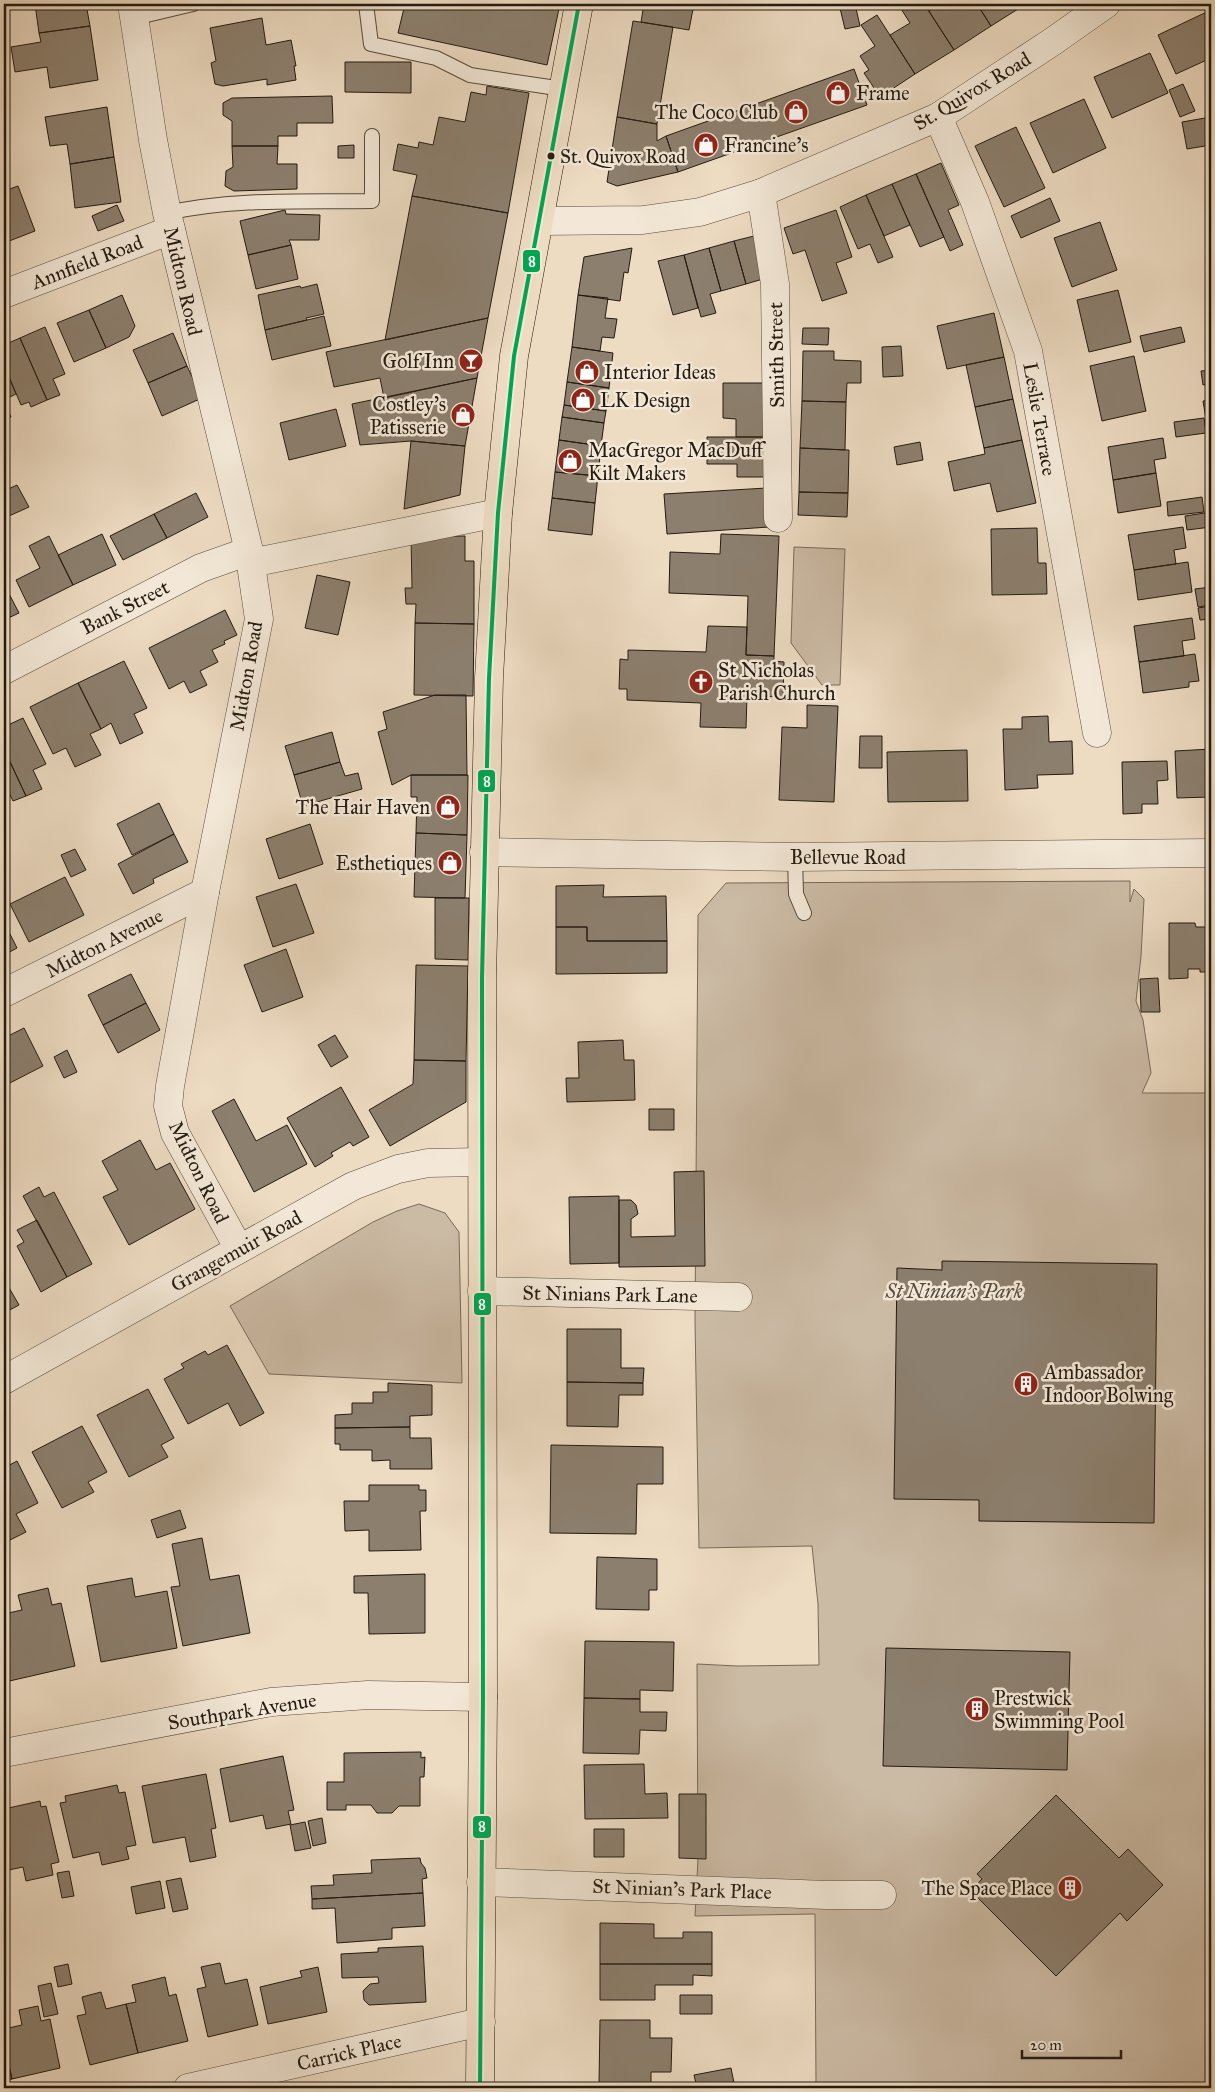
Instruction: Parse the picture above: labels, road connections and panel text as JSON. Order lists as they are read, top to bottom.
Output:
{
  "streets": {
    "street": [
      "St. Quivox Road",
      "Annfield Road",
      "Midton Road",
      "Smith Street",
      "Leslie Terrace",
      "Bank Street",
      "Bellevue Road",
      "Midton Avenue",
      "Grangemuir Road",
      "St Ninians Park Lane",
      "Southpark Avenue",
      "St Ninian's Park Place",
      "Carrick Place"
    ]
  },
  "crossings": [
    ["St. Quivox Road", "Smith Street"],
    ["St. Quivox Road", "Leslie Terrace"],
    ["Annfield Road", "Midton Road"],
    ["Midton Road", "Bank Street"],
    ["Midton Road", "Midton Avenue"],
    ["Midton Road", "Grangemuir Road"]
  ],
  "parks": ["St Ninian's Park"],
  "places": {
    "shop": [
      "Frame",
      "The Coco Club",
      "Francine's",
      "Interior Ideas",
      "LK Design",
      "Costley's Patisserie",
      "MacGregor MacDuff Kilt Makers",
      "The Hair Haven",
      "Esthetiques"
    ],
    "other": ["St. Quivox Road"],
    "bar": ["Golf Inn"],
    "church": ["St Nicholas Parish Church"],
    "building": ["Ambassador Indoor Bolwing", "Prestwick Swimming Pool", "The Space Place"]
  },
  "lines": ["transit line 8"],
  "scale_bar": "20 m"
}
